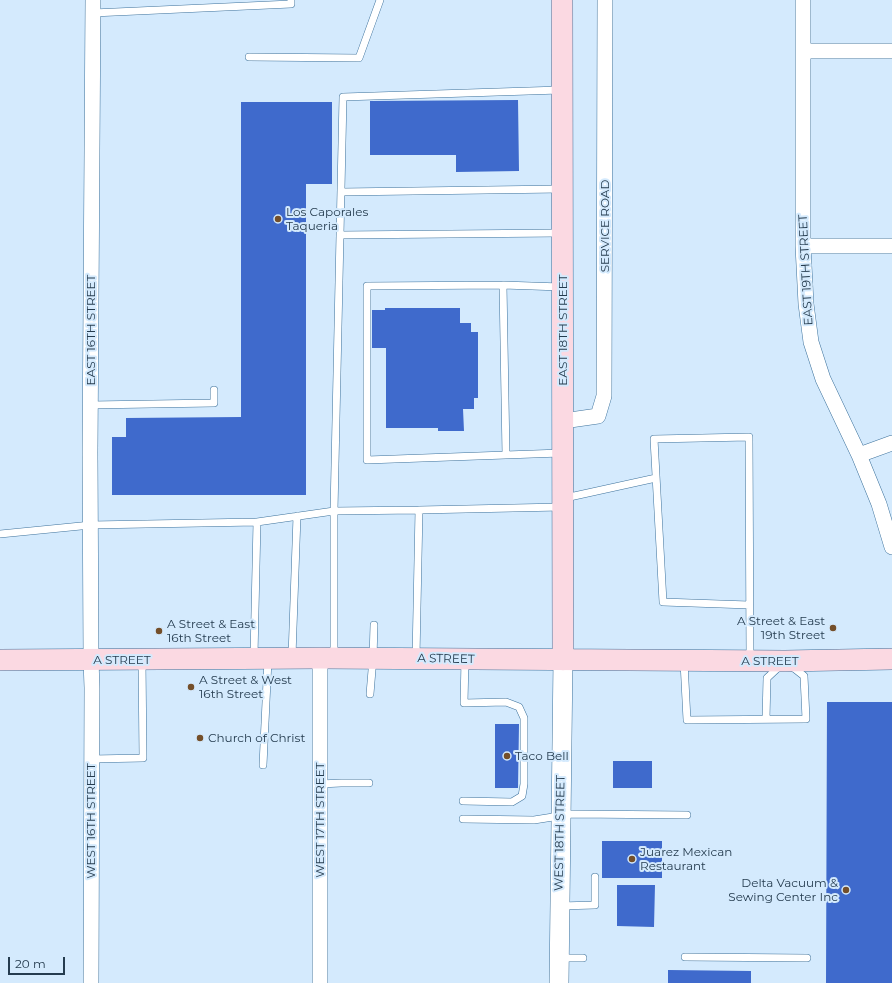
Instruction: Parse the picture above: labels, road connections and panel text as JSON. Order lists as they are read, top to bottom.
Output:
{
  "streets": {
    "main road": ["EAST 18TH STREET", "A STREET"],
    "street": [
      "SERVICE ROAD",
      "EAST 19TH STREET",
      "EAST 16TH STREET",
      "WEST 17TH STREET",
      "WEST 16TH STREET",
      "WEST 18TH STREET"
    ]
  },
  "crossings": [
    ["SERVICE ROAD", "EAST 18TH STREET"],
    ["EAST 16TH STREET", "A STREET"],
    ["EAST 16TH STREET", "WEST 16TH STREET"],
    ["EAST 18TH STREET", "A STREET"],
    ["EAST 18TH STREET", "WEST 18TH STREET"],
    ["A STREET", "WEST 17TH STREET"],
    ["A STREET", "WEST 16TH STREET"],
    ["A STREET", "WEST 18TH STREET"]
  ],
  "places": [
    "Los Caporales Taqueria",
    "A Street & East 19th Street",
    "A Street & East 16th Street",
    "A Street & West 16th Street",
    "Church of Christ",
    "Taco Bell",
    "Juarez Mexican Restaurant",
    "Delta Vacuum & Sewing Center Inc"
  ],
  "scale_bar": "20 m"
}
